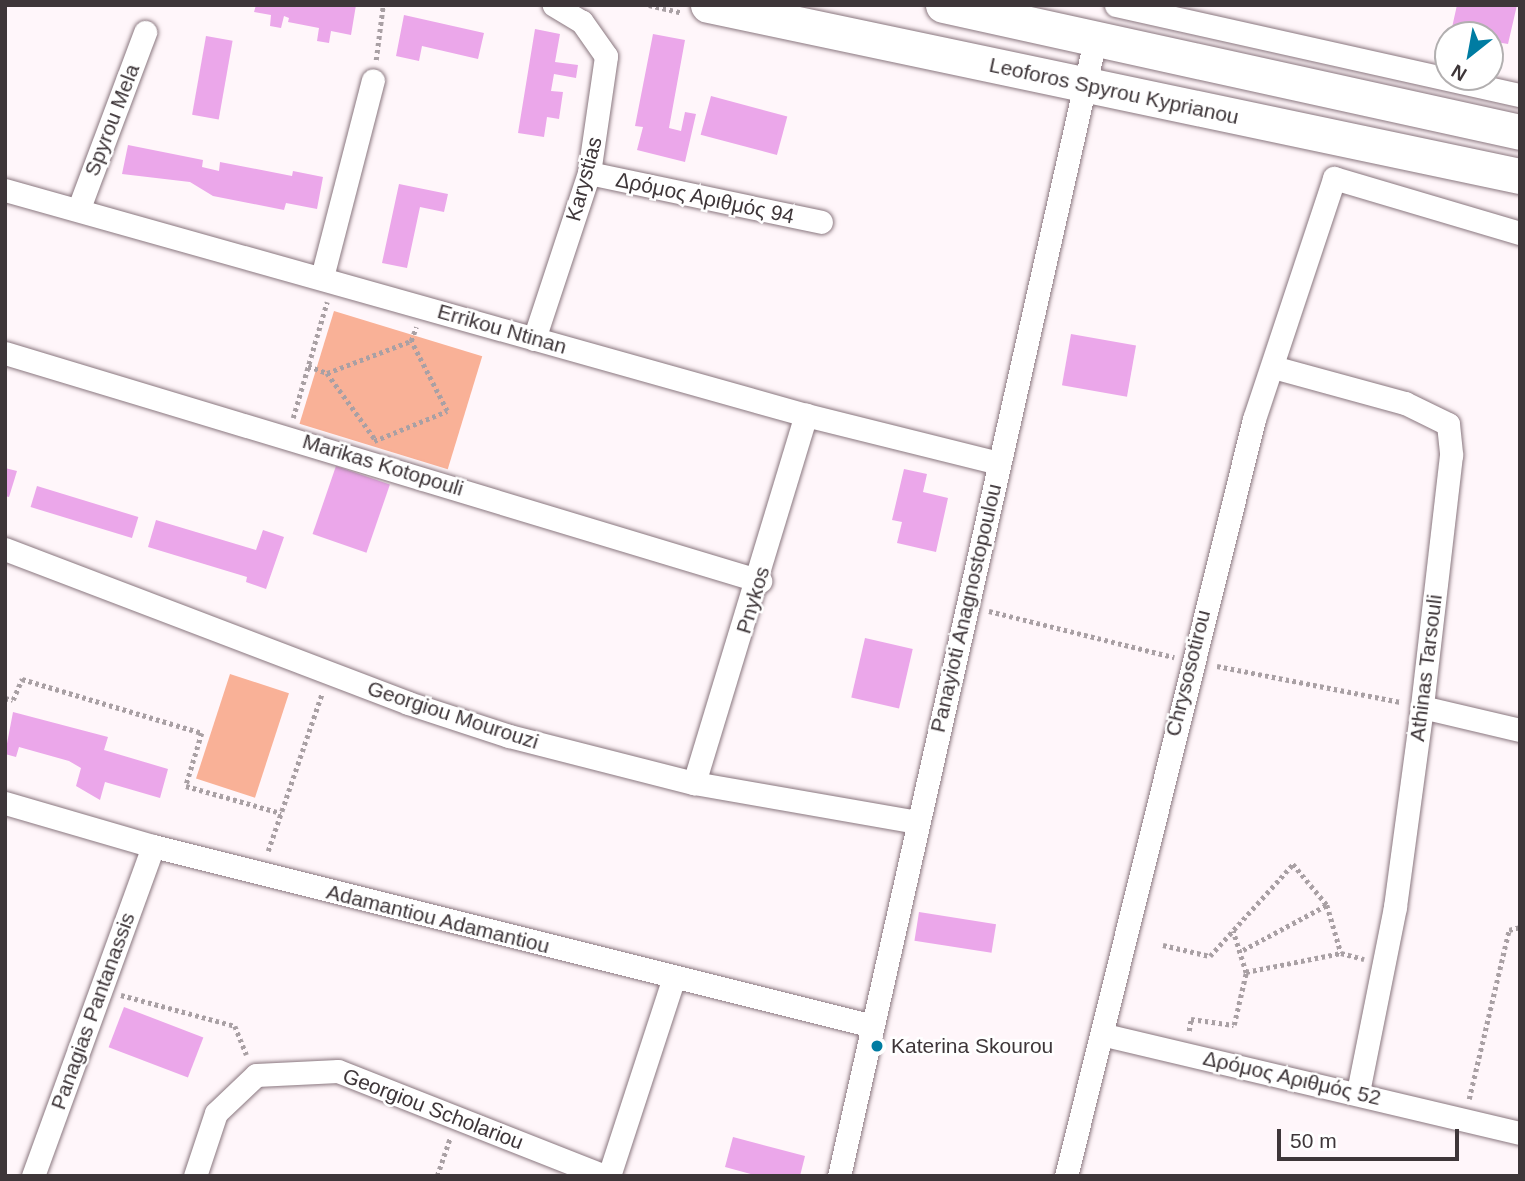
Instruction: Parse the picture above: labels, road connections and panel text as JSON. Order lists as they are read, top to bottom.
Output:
{
  "streets": {
    "main road": ["Leoforos Spyrou Kyprianou"],
    "street": [
      "Spyrou Mela",
      "Karystias",
      "Δρόμος Αριθμός 94",
      "Errikou Ntinan",
      "Marikas Kotopouli",
      "Pnykos",
      "Panayioti Anagnostopoulou",
      "Athinas Tarsouli",
      "Chrysosotirou",
      "Georgiou Mourouzi",
      "Adamantiou Adamantiou",
      "Panagias Pantanassis",
      "Δρόμος Αριθμός 52",
      "Georgiou Scholariou"
    ]
  },
  "crossings": [
    ["Leoforos Spyrou Kyprianou", "Panayioti Anagnostopoulou"],
    ["Spyrou Mela", "Errikou Ntinan"],
    ["Karystias", "Δρόμος Αριθμός 94"],
    ["Karystias", "Errikou Ntinan"],
    ["Errikou Ntinan", "Pnykos"],
    ["Errikou Ntinan", "Panayioti Anagnostopoulou"],
    ["Marikas Kotopouli", "Pnykos"],
    ["Pnykos", "Georgiou Mourouzi"],
    ["Panayioti Anagnostopoulou", "Georgiou Mourouzi"],
    ["Panayioti Anagnostopoulou", "Adamantiou Adamantiou"],
    ["Athinas Tarsouli", "Chrysosotirou"],
    ["Athinas Tarsouli", "Δρόμος Αριθμός 52"],
    ["Chrysosotirou", "Δρόμος Αριθμός 52"],
    ["Adamantiou Adamantiou", "Panagias Pantanassis"]
  ],
  "places": ["Katerina Skourou"],
  "scale_bar": "50 m",
  "north": "bottom left"
}
